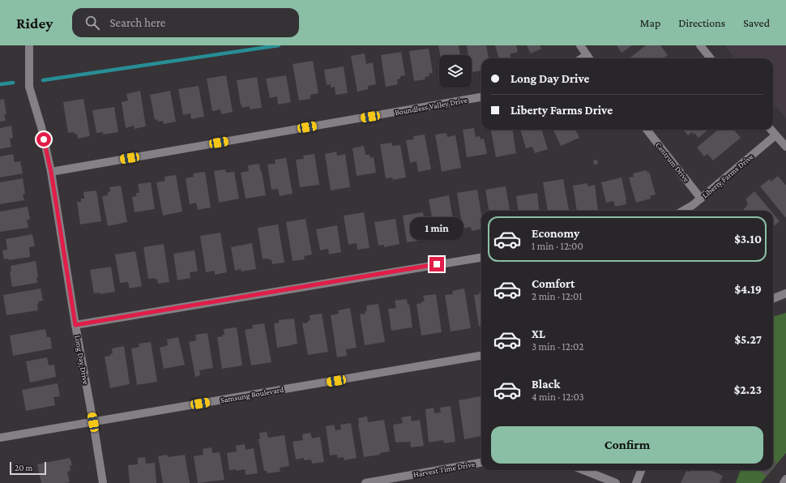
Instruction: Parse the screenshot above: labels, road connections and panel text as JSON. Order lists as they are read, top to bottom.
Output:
{
  "streets": {
    "street": [
      "Boundless Valley Drive",
      "Centrum Drive",
      "Liberty Farms Drive",
      "Long Day Drive",
      "Samsung Boulevard",
      "Harvest Time Drive"
    ]
  },
  "crossings": [
    ["Boundless Valley Drive", "Long Day Drive"],
    ["Centrum Drive", "Liberty Farms Drive"],
    ["Long Day Drive", "Samsung Boulevard"]
  ],
  "scale_bar": "20 m",
  "page": {
    "header": "Ridey",
    "search": "Search here",
    "nav": ["Map", "Directions", "Saved"],
    "banner": ["Long Day Drive", "Liberty Farms Drive"],
    "list": [
      {
        "name": "Economy",
        "note": "1 min · 12:00",
        "value": "$3.10"
      },
      {
        "name": "Comfort",
        "note": "2 min · 12:01",
        "value": "$4.19"
      },
      {
        "name": "XL",
        "note": "3 min · 12:02",
        "value": "$5.27"
      },
      {
        "name": "Black",
        "note": "4 min · 12:03",
        "value": "$2.23"
      }
    ],
    "bubble": "1 min",
    "buttons": "Confirm",
    "scale": "20 m"
  }
}
